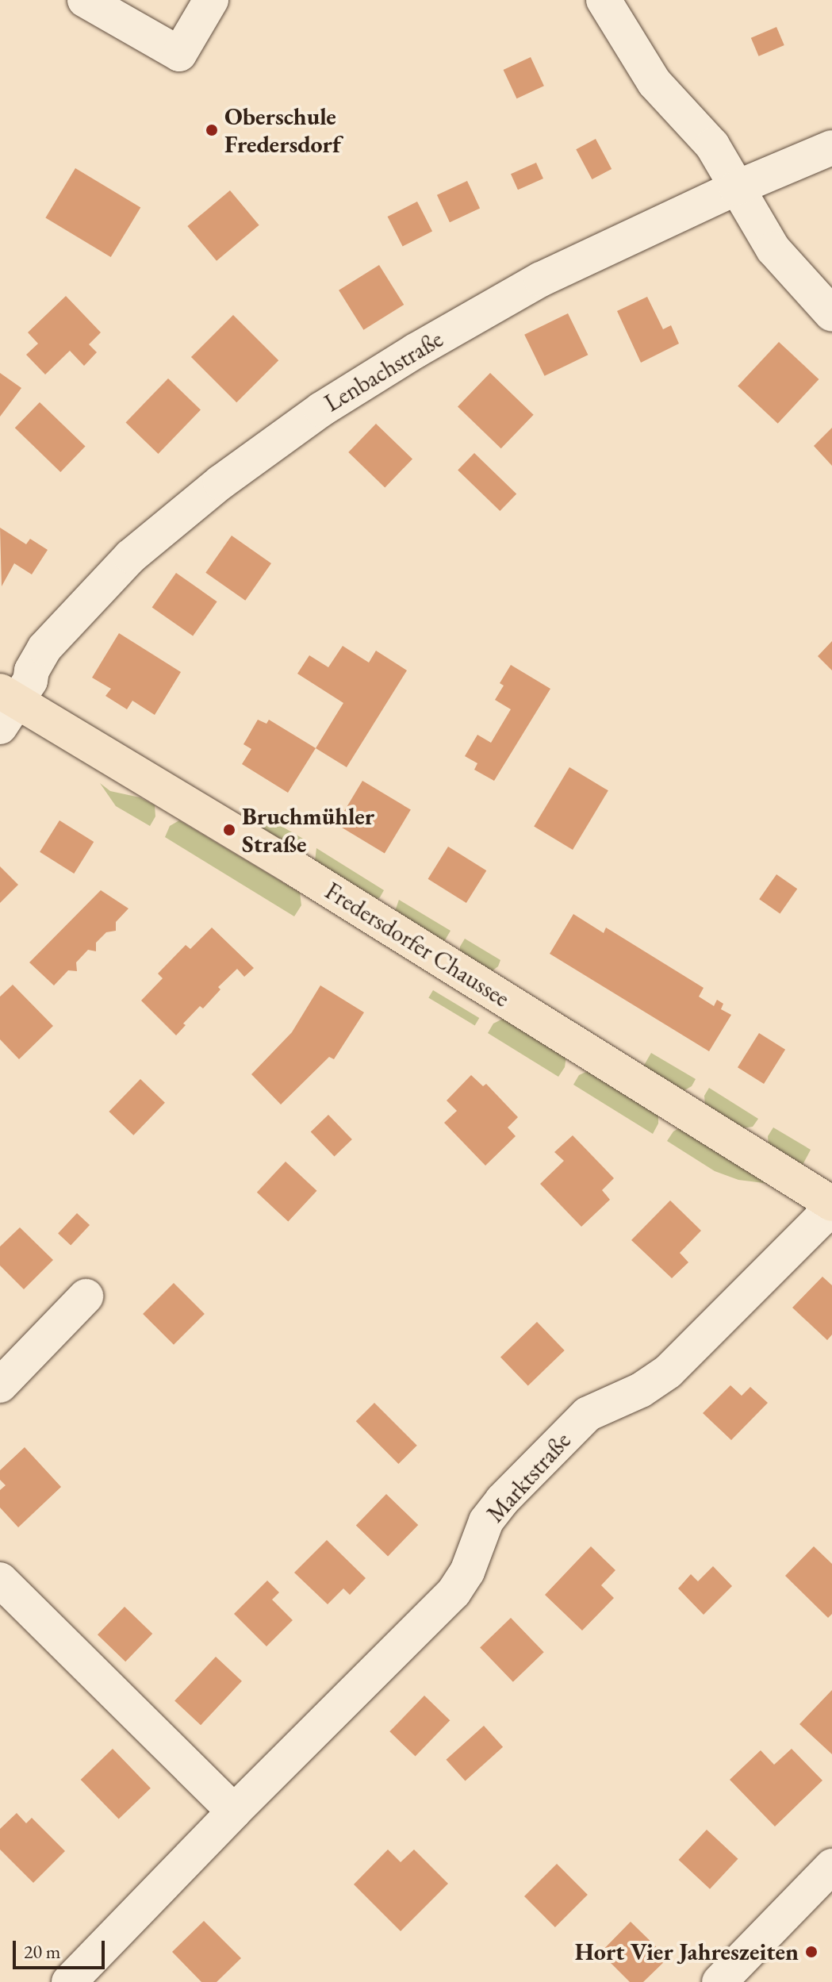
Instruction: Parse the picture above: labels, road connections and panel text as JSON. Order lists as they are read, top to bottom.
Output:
{
  "streets": {
    "main road": ["Fredersdorfer Chaussee"],
    "street": ["Lenbachstraße", "Marktstraße"]
  },
  "crossings": [
    ["Lenbachstraße", "Fredersdorfer Chaussee"],
    ["Fredersdorfer Chaussee", "Marktstraße"]
  ],
  "places": ["Oberschule Fredersdorf", "Bruchmühler Straße", "Hort Vier Jahreszeiten"],
  "scale_bar": "20 m"
}
